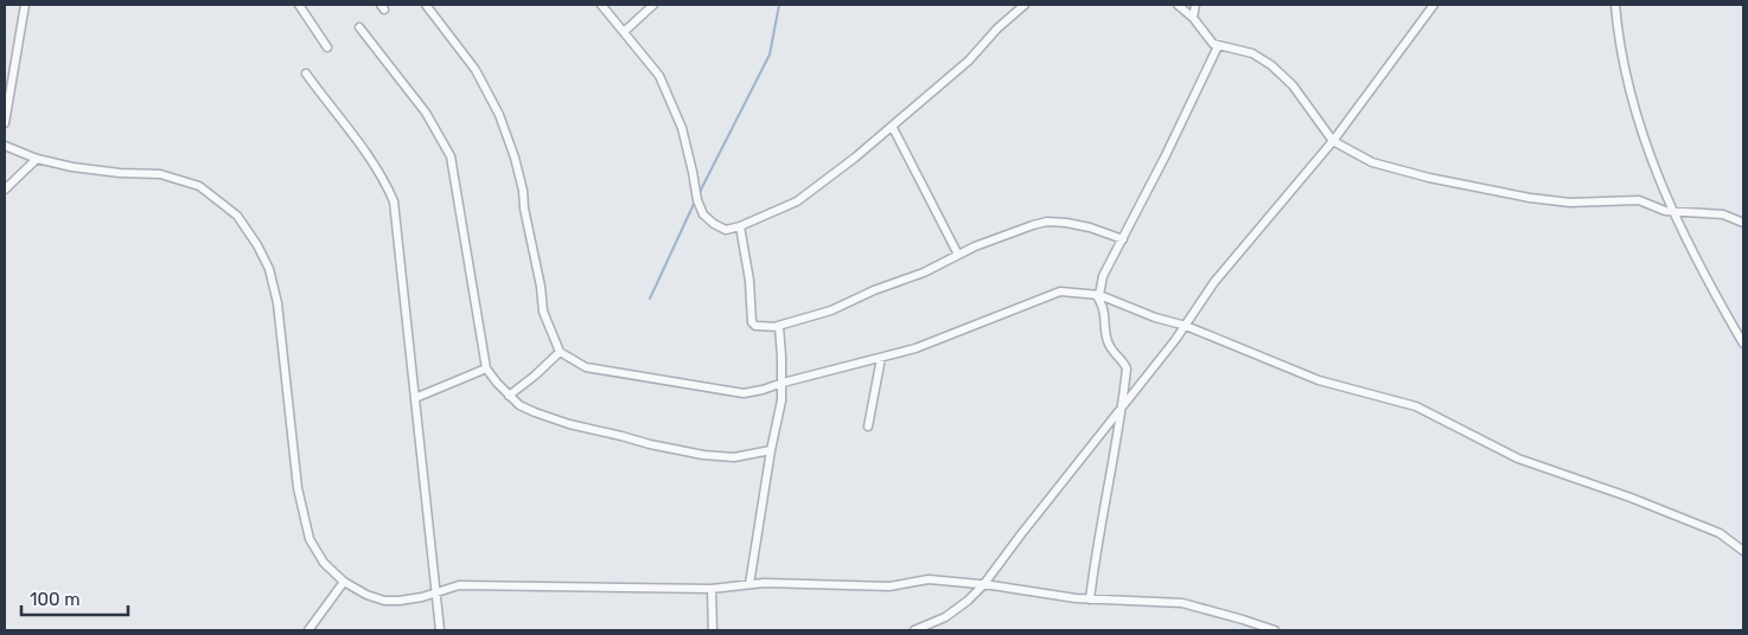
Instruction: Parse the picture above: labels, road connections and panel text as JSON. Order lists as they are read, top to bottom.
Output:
{
  "scale_bar": "100 m"
}
